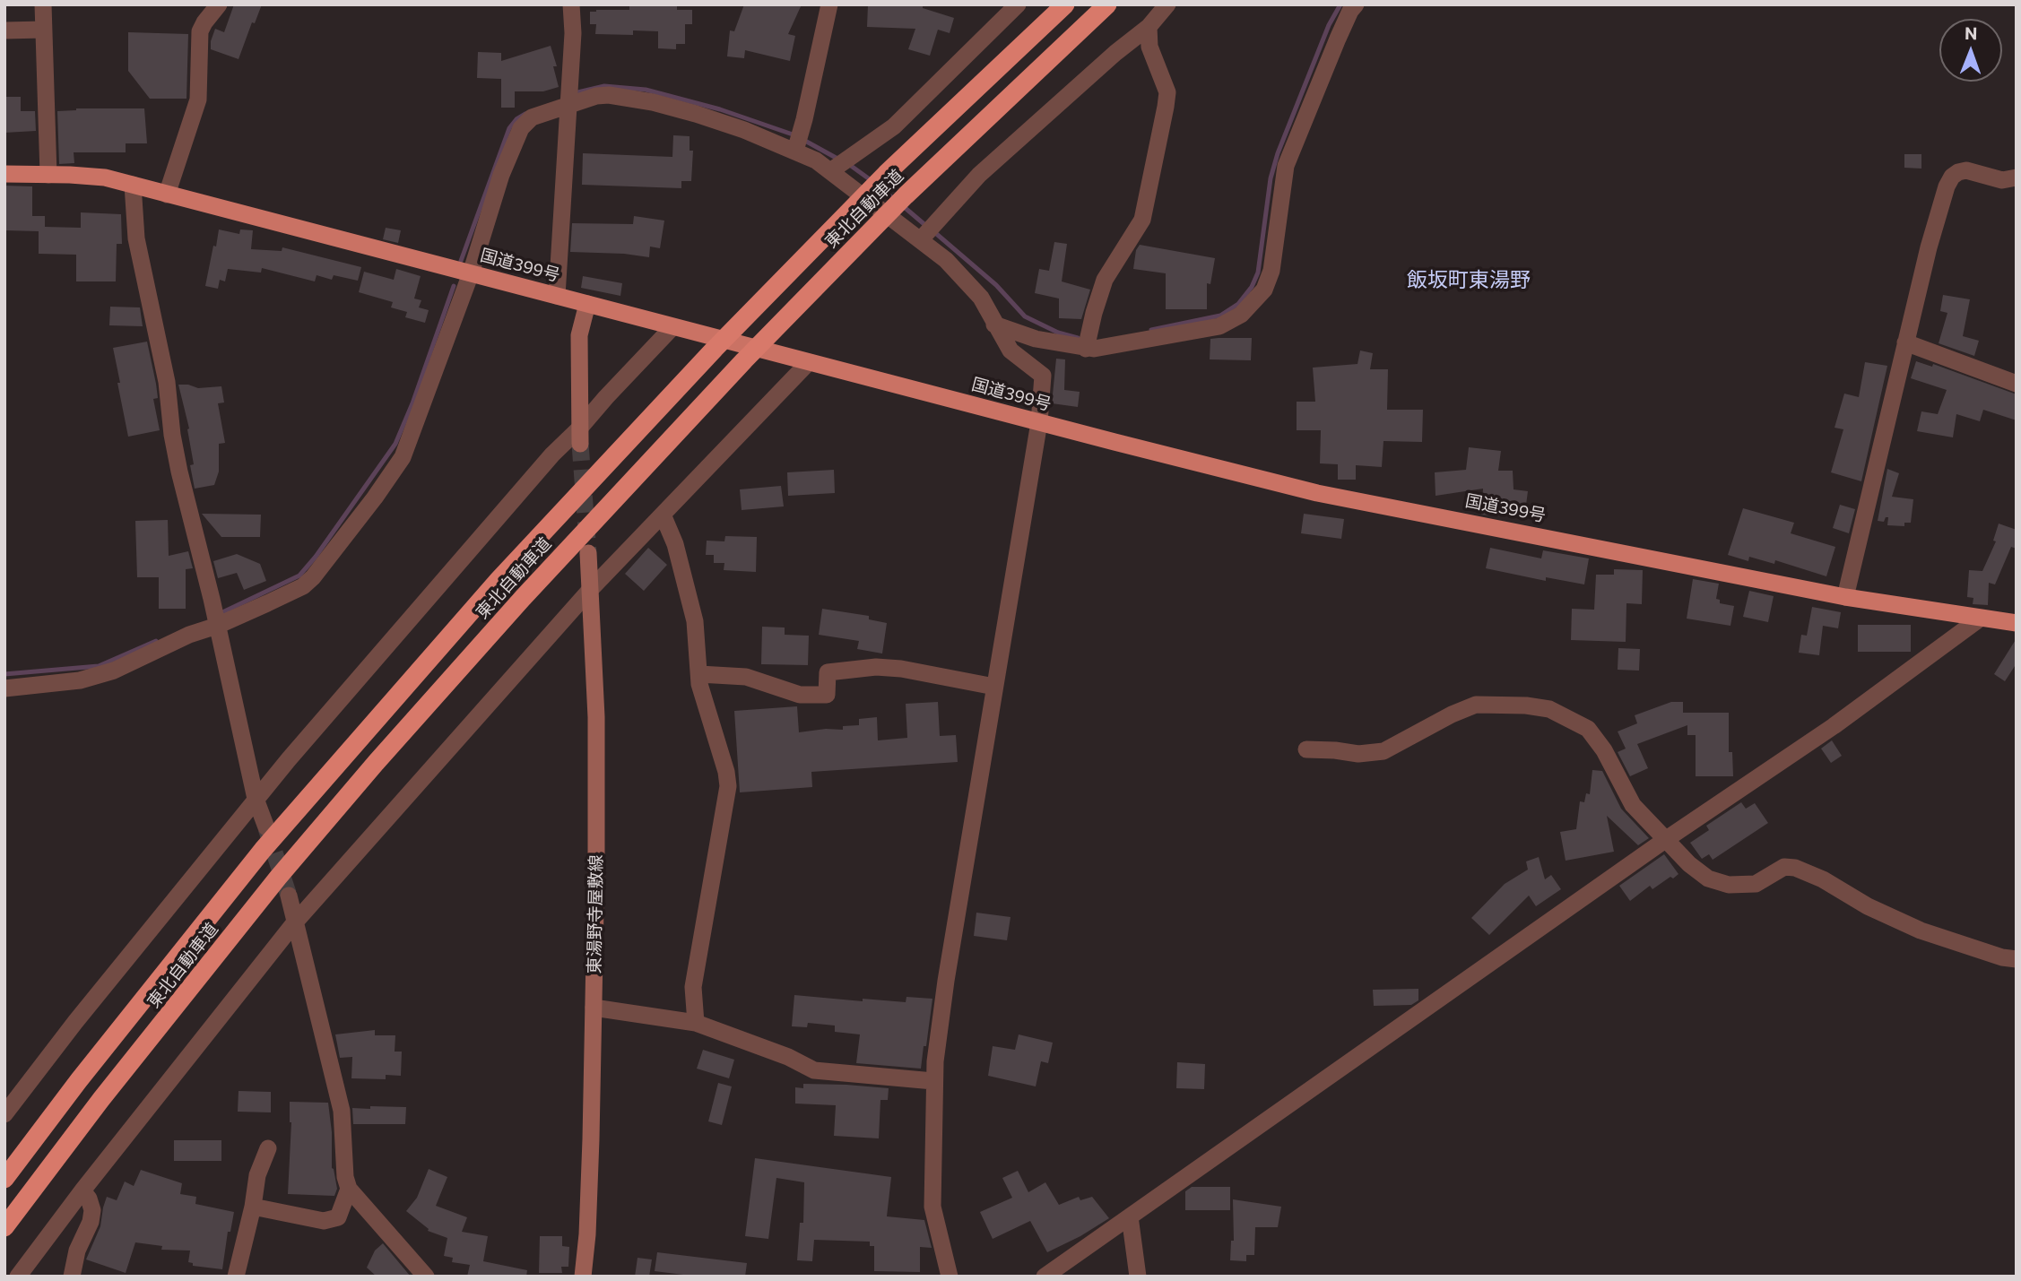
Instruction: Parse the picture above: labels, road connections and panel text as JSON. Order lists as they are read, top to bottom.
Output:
{
  "streets": {
    "highway": ["東北自動車道", "国道399号"],
    "main road": ["東湯野寺屋敷線"]
  },
  "districts": ["飯坂町東湯野"],
  "north": "top"
}
